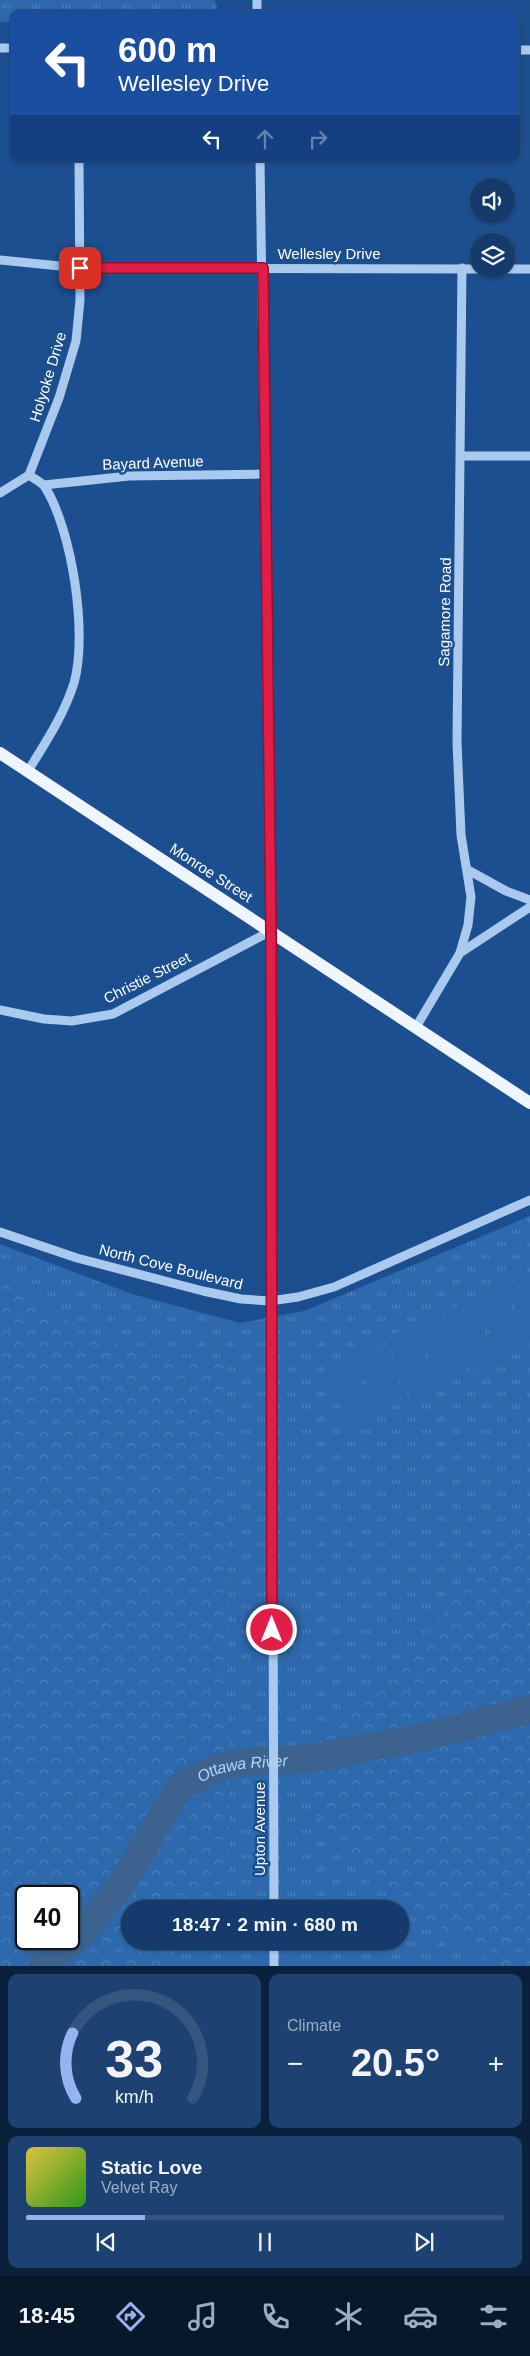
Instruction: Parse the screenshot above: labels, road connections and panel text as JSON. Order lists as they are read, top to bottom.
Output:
{
  "streets": {
    "main road": ["Monroe Street"],
    "street": [
      "Wellesley Drive",
      "Holyoke Drive",
      "Bayard Avenue",
      "Sagamore Road",
      "Christie Street",
      "North Cove Boulevard",
      "Upton Avenue"
    ]
  },
  "crossings": [
    ["Wellesley Drive", "Holyoke Drive"],
    ["Wellesley Drive", "Sagamore Road"],
    ["Wellesley Drive", "Upton Avenue"],
    ["Bayard Avenue", "Upton Avenue"],
    ["Monroe Street", "Christie Street"],
    ["Monroe Street", "Upton Avenue"],
    ["Christie Street", "Upton Avenue"],
    ["North Cove Boulevard", "Upton Avenue"]
  ],
  "water": ["Ottawa River"],
  "page": {
    "turn": ["600 m", "Wellesley Drive"],
    "limit": "40",
    "trip": "18:47 · 2 min · 680 m",
    "tile": "Climate",
    "heat": ["−", "20.5°", "+"],
    "song": ["Static Love", "Velvet Ray"],
    "tabs": "18:45",
    "gauge": ["33", "km/h"]
  }
}
